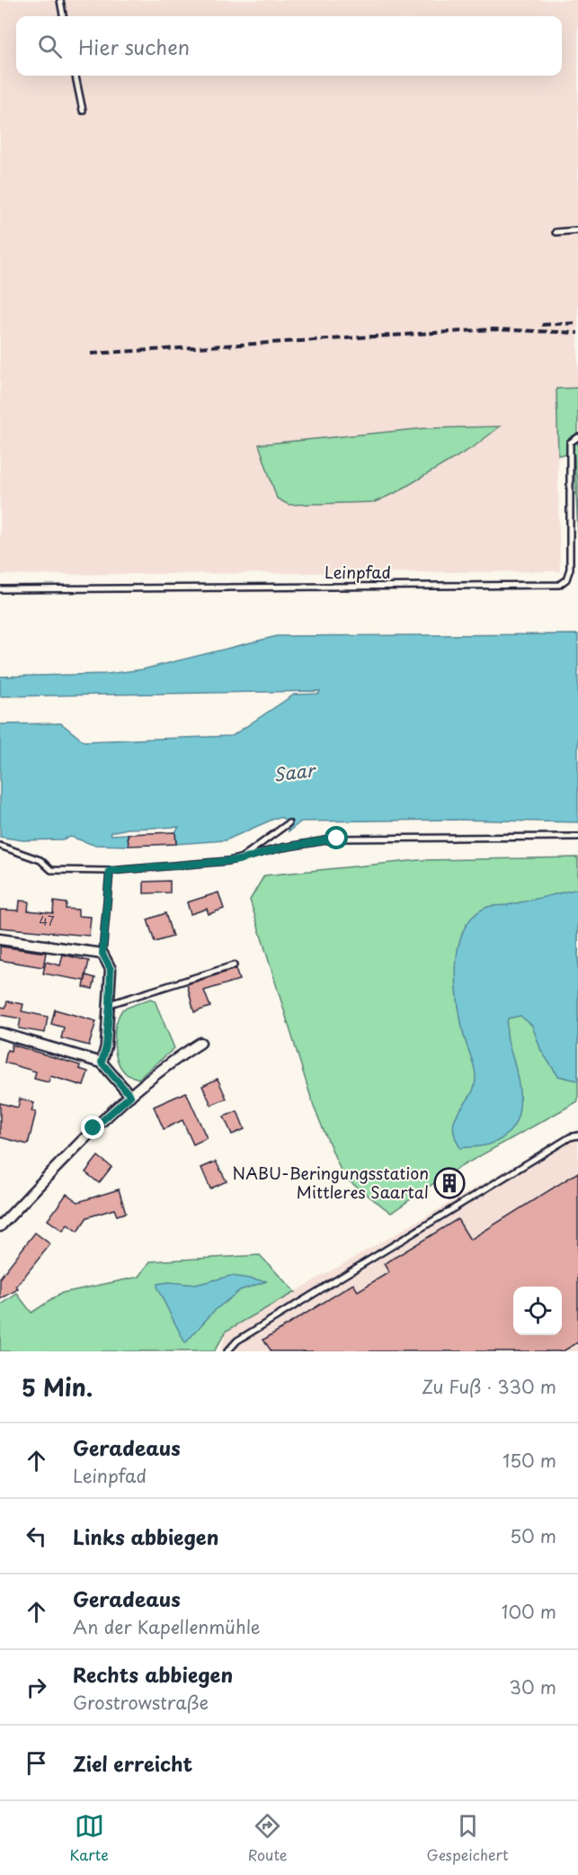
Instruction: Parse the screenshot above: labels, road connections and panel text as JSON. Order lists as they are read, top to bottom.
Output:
{
  "streets": {
    "lane": ["Leinpfad"]
  },
  "water": ["Saar"],
  "places": {
    "building": ["NABU-Beringungsstation Mittleres Saartal"]
  },
  "house_numbers": ["47"],
  "page": {
    "search": "Hier suchen",
    "heading": ["5 Min.", "Zu Fuß · 330 m"],
    "list": [
      ["Geradeaus", "Leinpfad", "150 m"],
      ["Links abbiegen", "50 m"],
      ["Geradeaus", "An der Kapellenmühle", "100 m"],
      ["Rechts abbiegen", "Grostrowstraße", "30 m"],
      "Ziel erreicht"
    ],
    "nav": ["Karte", "Route", "Gespeichert"]
  }
}
